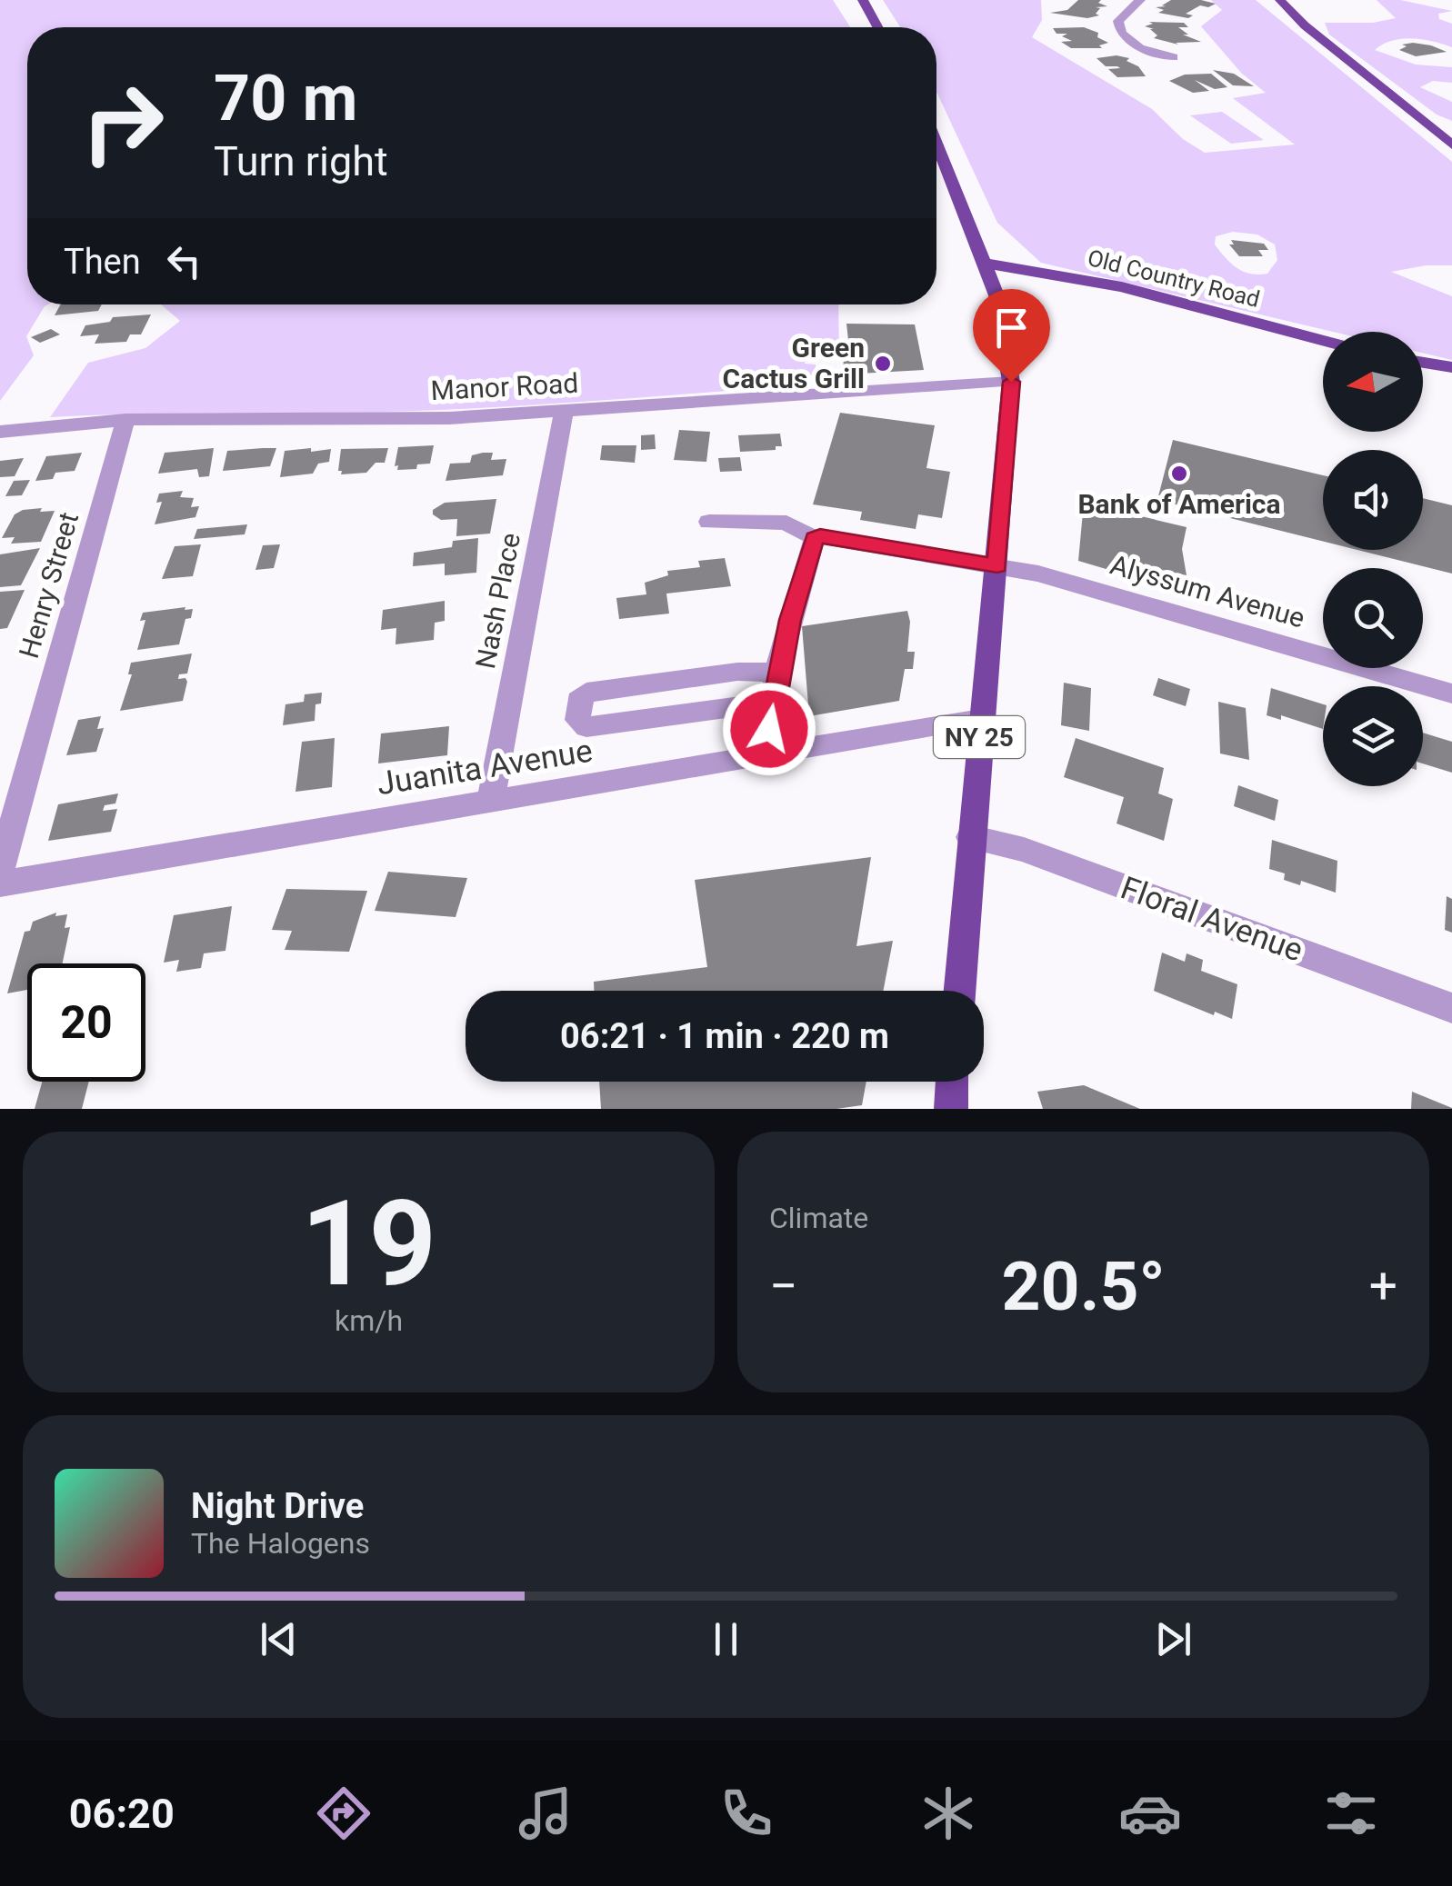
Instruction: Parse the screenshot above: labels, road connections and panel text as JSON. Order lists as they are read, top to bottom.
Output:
{
  "streets": {
    "main road": ["Old Country Road", "NY 25"],
    "street": [
      "Manor Road",
      "Henry Street",
      "Alyssum Avenue",
      "Nash Place",
      "Juanita Avenue",
      "Floral Avenue"
    ]
  },
  "crossings": [
    ["Old Country Road", "NY 25"],
    ["Manor Road", "Henry Street"],
    ["Manor Road", "Nash Place"],
    ["Manor Road", "NY 25"],
    ["Alyssum Avenue", "NY 25"],
    ["Nash Place", "Juanita Avenue"],
    ["NY 25", "Juanita Avenue"],
    ["NY 25", "Floral Avenue"]
  ],
  "places": ["Green Cactus Grill", "Bank of America"],
  "north": "left",
  "page": {
    "turn": ["70 m", "Turn right"],
    "then": "Then",
    "limit": "20",
    "trip": "06:21 · 1 min · 220 m",
    "tile": [
      ["19", "km/h"],
      "Climate"
    ],
    "heat": ["−", "20.5°", "+"],
    "song": ["Night Drive", "The Halogens"],
    "tabs": "06:20"
  }
}
